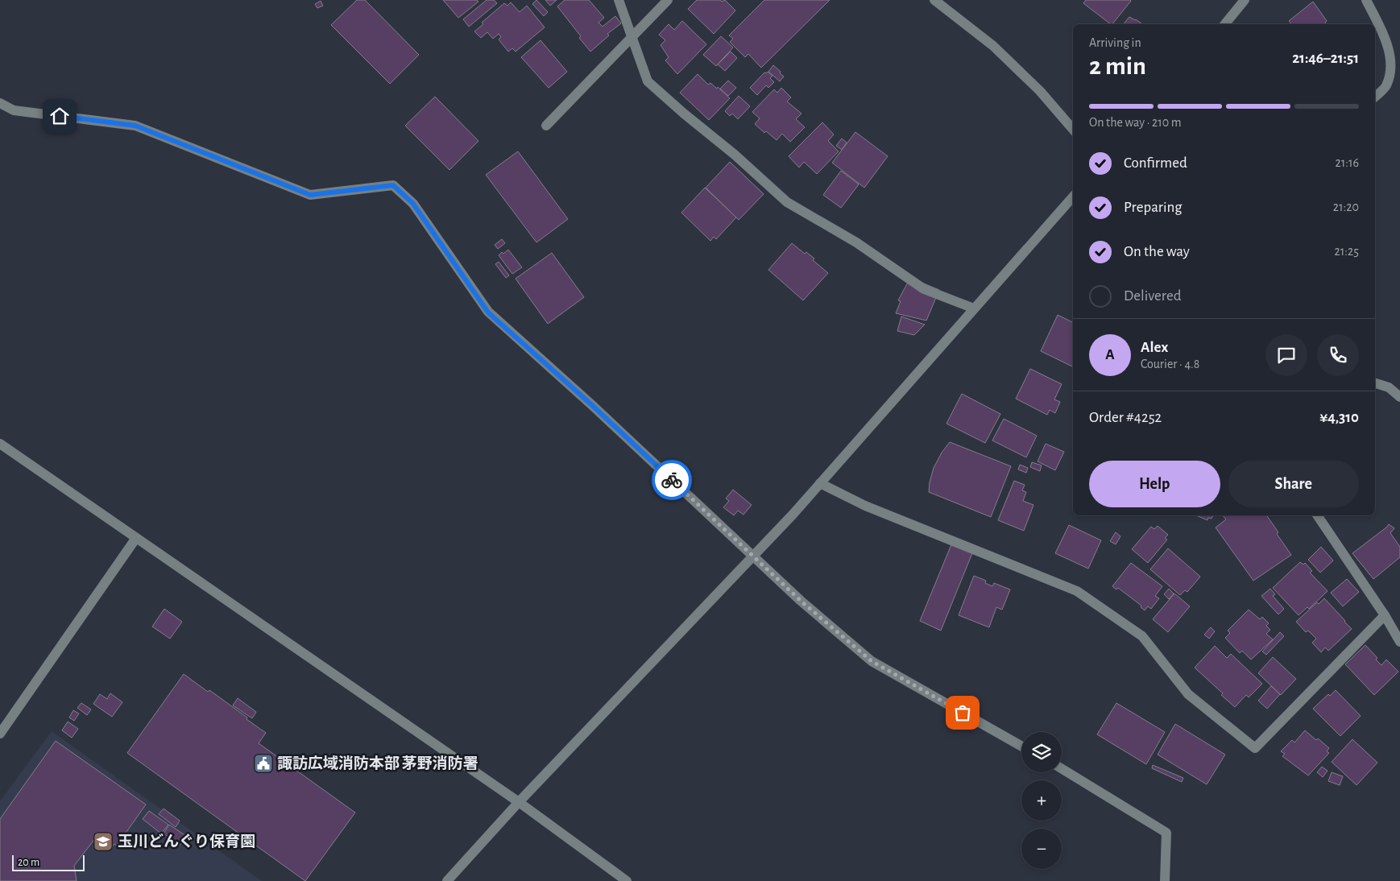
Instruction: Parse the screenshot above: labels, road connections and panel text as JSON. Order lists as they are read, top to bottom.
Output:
{
  "places": {
    "public building": ["諏訪広域消防本部 茅野消防署"],
    "school or university": ["玉川どんぐり保育園"]
  },
  "scale_bar": "20 m",
  "page": {
    "heading": ["2 min", "Arriving in", "21:46–21:51"],
    "panel": [
      "Alex",
      "Courier · 4.8",
      "Order #4252",
      "¥4,310"
    ],
    "bar": "On the way · 210 m",
    "list": [
      ["Confirmed", "21:16"],
      ["Preparing", "21:20"],
      ["On the way", "21:25"],
      "Delivered"
    ],
    "round": "A",
    "buttons": ["Help", "Share"],
    "map_buttons": ["+", "−"],
    "scale": "20 m"
  }
}
